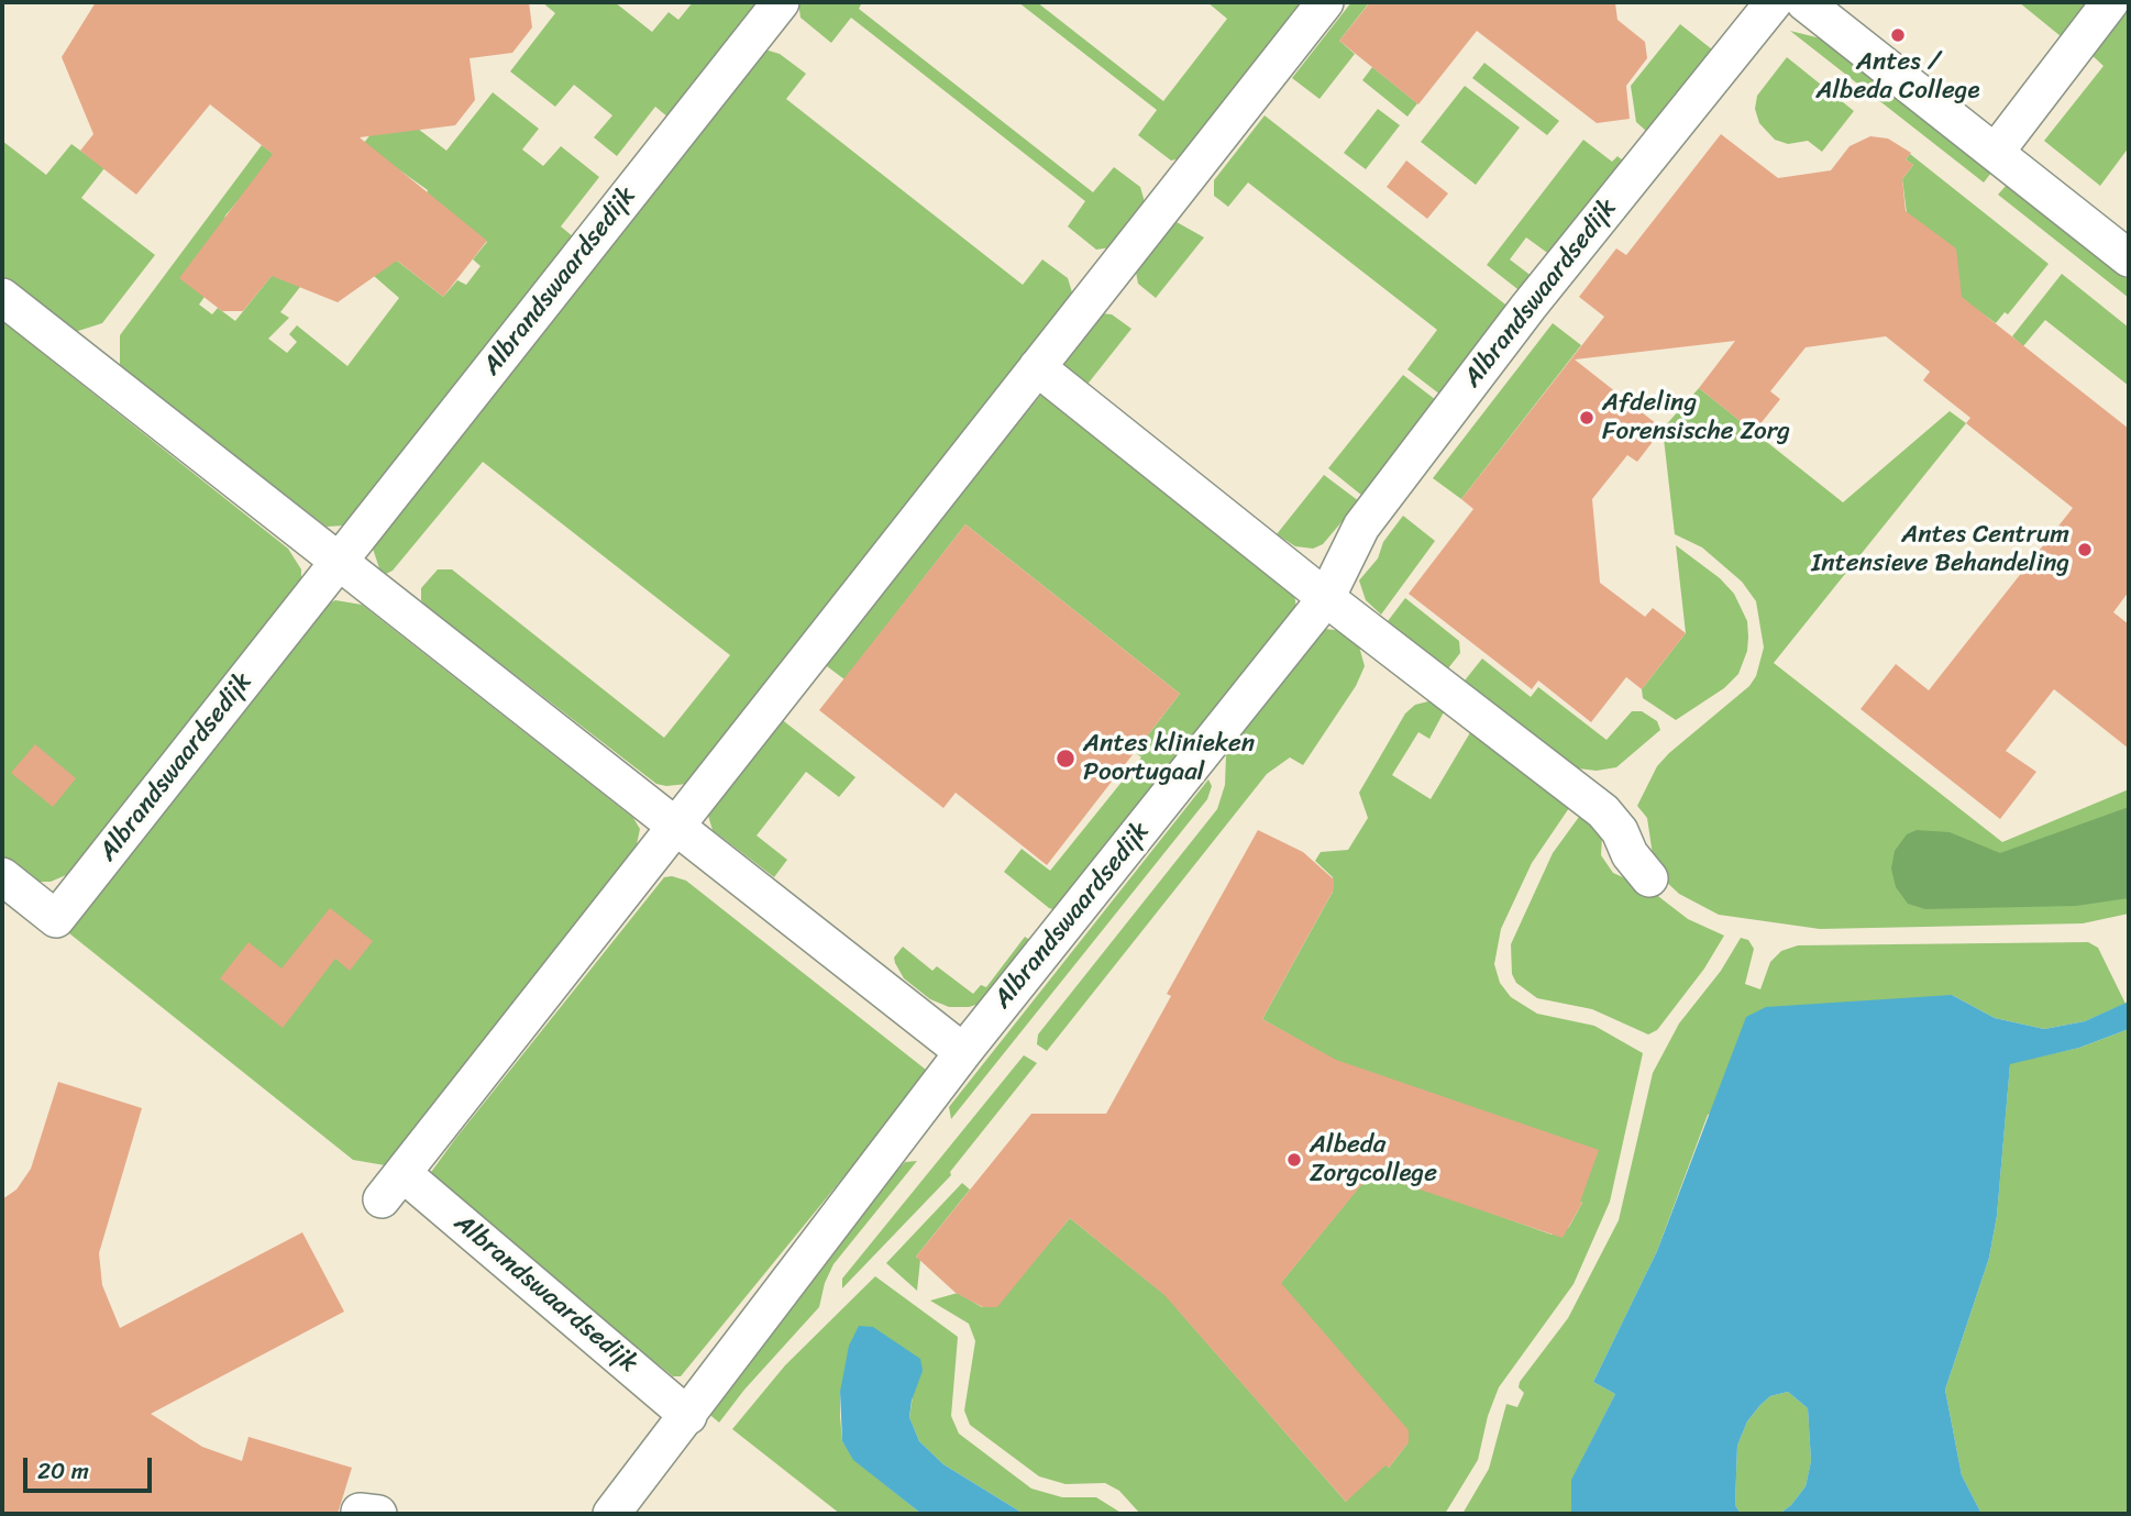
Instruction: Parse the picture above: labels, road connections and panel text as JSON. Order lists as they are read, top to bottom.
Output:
{
  "streets": {
    "street": ["Albrandswaardsedijk"]
  },
  "places": [
    "Antes / Albeda College",
    "Afdeling Forensische Zorg",
    "Antes Centrum Intensieve Behandeling",
    "Antes klinieken Poortugaal",
    "Albeda Zorgcollege"
  ],
  "scale_bar": "20 m"
}
